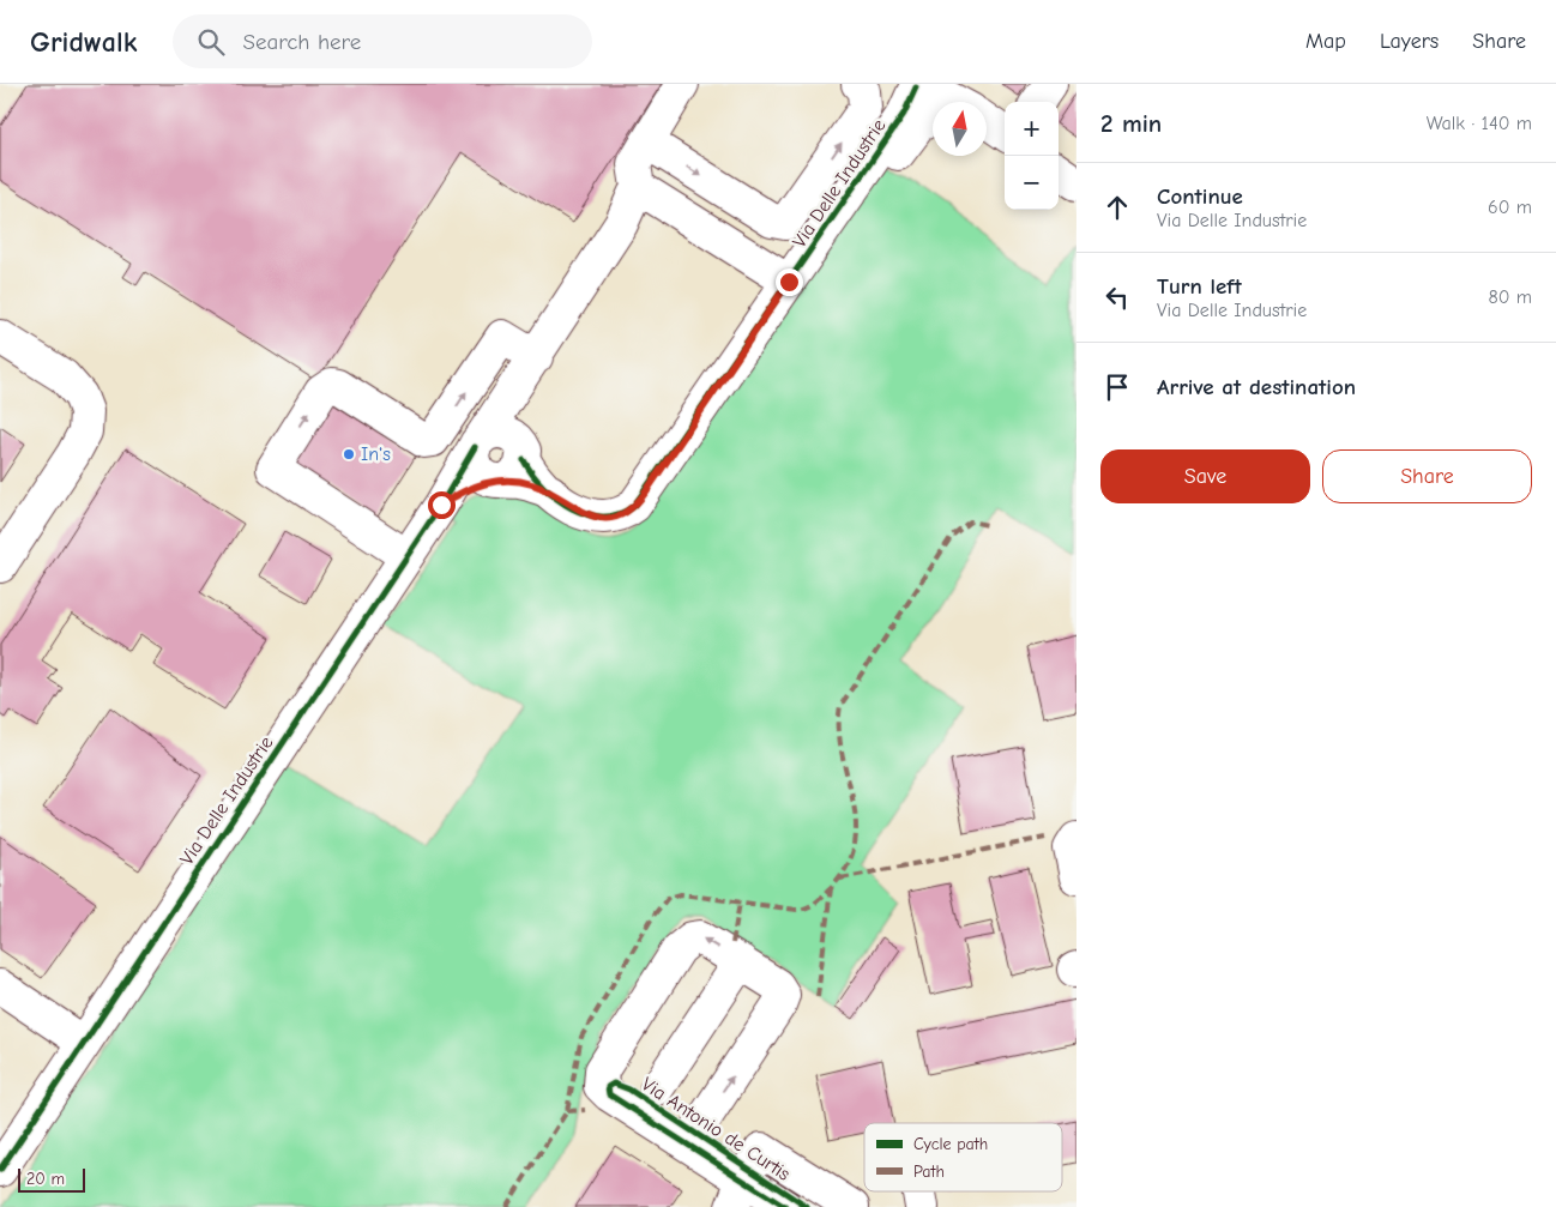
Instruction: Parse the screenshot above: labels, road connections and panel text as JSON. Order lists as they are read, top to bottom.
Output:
{
  "streets": {
    "street": ["Via Delle Industrie", "Via Antonio de Curtis"]
  },
  "places": ["In's"],
  "legend": ["Cycle path", "Path"],
  "scale_bar": "20 m",
  "north": "top",
  "page": {
    "header": "Gridwalk",
    "search": "Search here",
    "nav": ["Map", "Layers", "Share"],
    "heading": ["2 min", "Walk · 140 m"],
    "map_buttons": ["+", "−"],
    "list": [
      ["Continue", "Via Delle Industrie", "60 m"],
      ["Turn left", "Via Delle Industrie", "80 m"],
      "Arrive at destination"
    ],
    "buttons": ["Save", "Share"],
    "scale": "20 m"
  }
}
